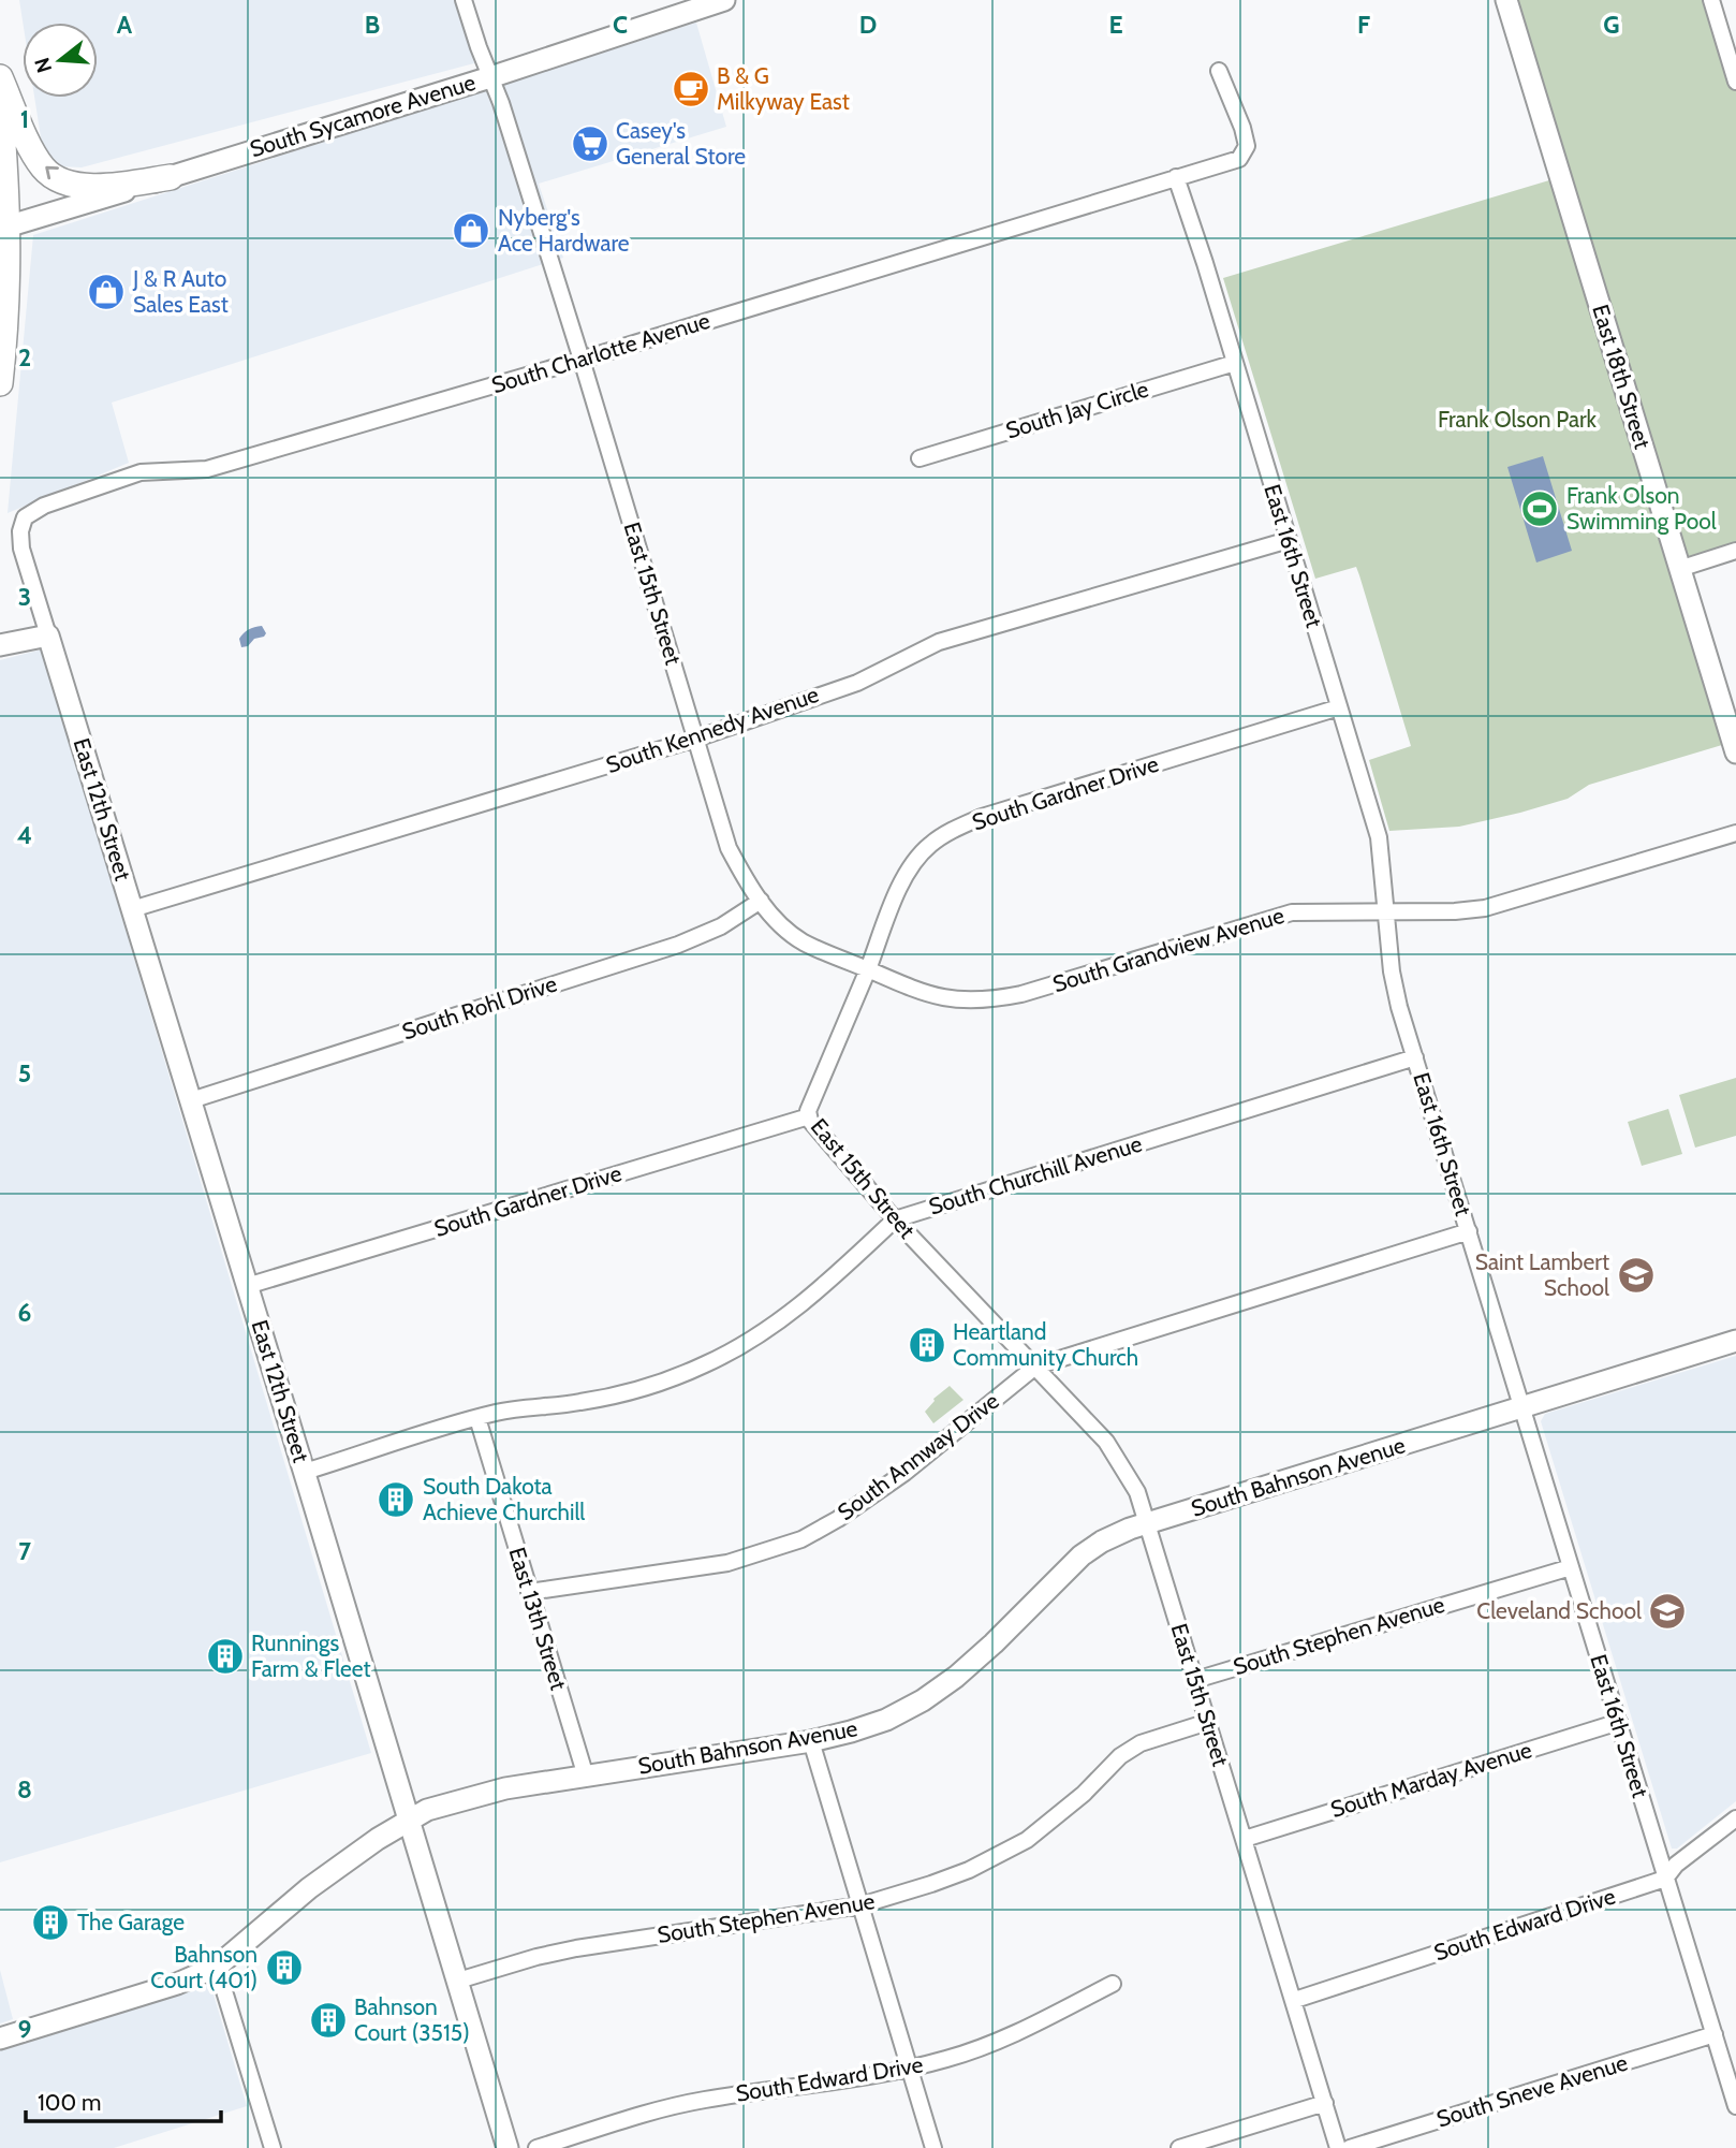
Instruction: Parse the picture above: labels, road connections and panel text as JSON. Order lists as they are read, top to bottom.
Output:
{
  "streets": {
    "street": [
      "South Sycamore Avenue",
      "South Charlotte Avenue",
      "East 18th Street",
      "South Jay Circle",
      "East 16th Street",
      "East 15th Street",
      "South Kennedy Avenue",
      "South Gardner Drive",
      "East 12th Street",
      "South Grandview Avenue",
      "South Rohl Drive",
      "South Churchill Avenue",
      "South Annway Drive",
      "South Bahnson Avenue",
      "East 13th Street",
      "South Stephen Avenue",
      "South Marday Avenue",
      "South Edward Drive",
      "South Sneve Avenue"
    ]
  },
  "crossings": [
    ["South Sycamore Avenue", "East 15th Street"],
    ["South Charlotte Avenue", "East 16th Street"],
    ["South Charlotte Avenue", "East 15th Street"],
    ["South Charlotte Avenue", "East 12th Street"],
    ["South Jay Circle", "East 16th Street"],
    ["East 16th Street", "South Kennedy Avenue"],
    ["East 16th Street", "South Gardner Drive"],
    ["East 16th Street", "South Grandview Avenue"],
    ["East 16th Street", "South Churchill Avenue"],
    ["East 16th Street", "South Annway Drive"],
    ["East 16th Street", "South Bahnson Avenue"],
    ["East 16th Street", "South Stephen Avenue"],
    ["East 16th Street", "South Marday Avenue"],
    ["East 16th Street", "South Edward Drive"],
    ["East 16th Street", "South Sneve Avenue"],
    ["East 15th Street", "South Kennedy Avenue"],
    ["East 15th Street", "South Gardner Drive"],
    ["East 15th Street", "South Grandview Avenue"],
    ["East 15th Street", "South Rohl Drive"],
    ["East 15th Street", "South Churchill Avenue"],
    ["East 15th Street", "South Annway Drive"],
    ["East 15th Street", "South Bahnson Avenue"],
    ["East 15th Street", "South Stephen Avenue"],
    ["East 15th Street", "South Marday Avenue"],
    ["East 15th Street", "South Edward Drive"],
    ["South Kennedy Avenue", "East 12th Street"],
    ["South Gardner Drive", "East 12th Street"],
    ["South Gardner Drive", "South Grandview Avenue"],
    ["East 12th Street", "South Rohl Drive"],
    ["East 12th Street", "South Churchill Avenue"],
    ["East 12th Street", "South Bahnson Avenue"],
    ["East 12th Street", "South Stephen Avenue"],
    ["South Churchill Avenue", "East 13th Street"],
    ["South Annway Drive", "East 13th Street"],
    ["South Bahnson Avenue", "East 13th Street"]
  ],
  "parks": ["Frank Olson Park"],
  "places": {
    "cafe": ["B & G Milkyway East"],
    "supermarket": ["Casey's General Store"],
    "shop": ["Nyberg's Ace Hardware", "J & R Auto Sales East"],
    "sports": ["Frank Olson Swimming Pool"],
    "school or university": ["Saint Lambert School", "Cleveland School"],
    "building": [
      "Heartland Community Church",
      "South Dakota Achieve Churchill",
      "Runnings Farm & Fleet",
      "The Garage",
      "Bahnson Court (401)",
      "Bahnson Court (3515)"
    ]
  },
  "scale_bar": "100 m",
  "north": "left",
  "grid": {
    "columns": [
      "A",
      "B",
      "C",
      "D",
      "E",
      "F",
      "G"
    ],
    "rows": [
      "1",
      "2",
      "3",
      "4",
      "5",
      "6",
      "7",
      "8",
      "9"
    ]
  }
}
